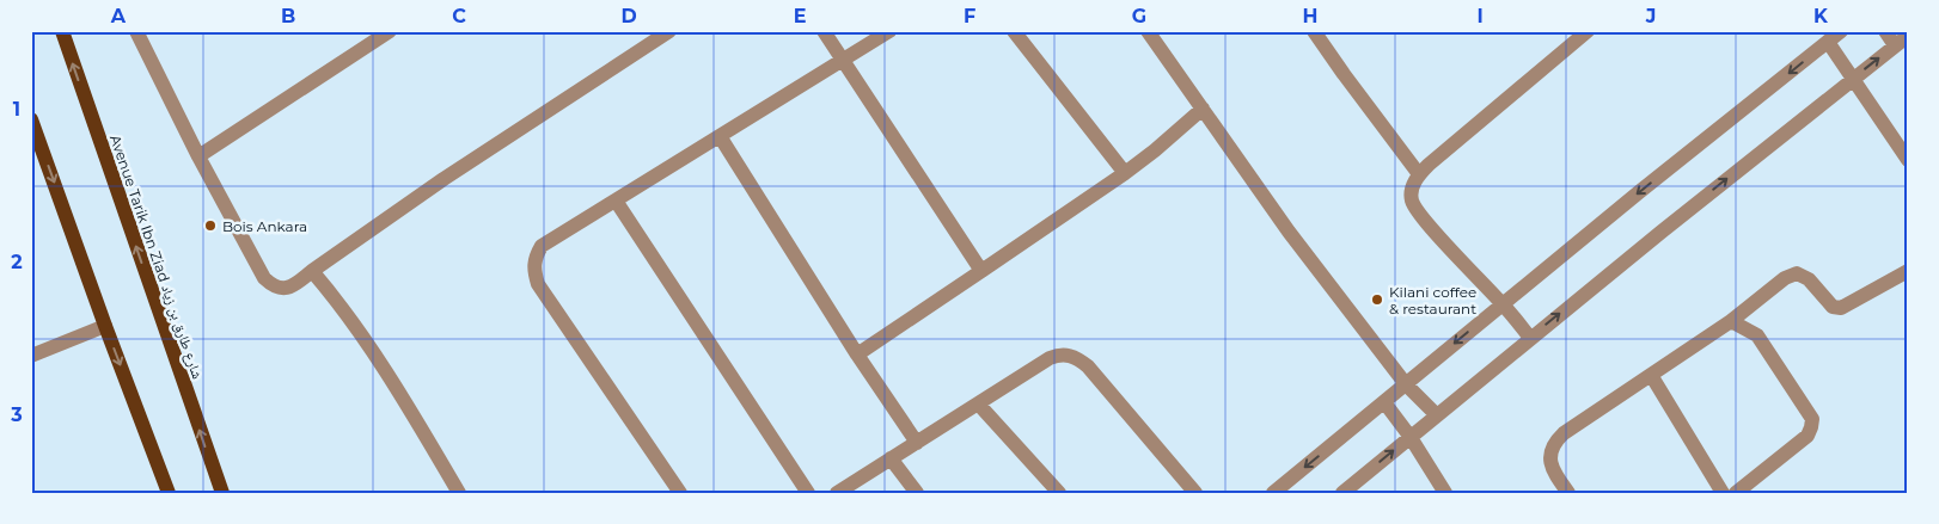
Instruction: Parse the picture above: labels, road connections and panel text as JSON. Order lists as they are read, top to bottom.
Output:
{
  "streets": {
    "main road": ["Avenue Tarik Ibn Ziad شارع طارق بن زياد"]
  },
  "places": ["Bois Ankara", "Kilani coffee & restaurant"],
  "grid": {
    "columns": [
      "A",
      "B",
      "C",
      "D",
      "E",
      "F",
      "G",
      "H",
      "I",
      "J",
      "K"
    ],
    "rows": ["1", "2", "3"]
  }
}
